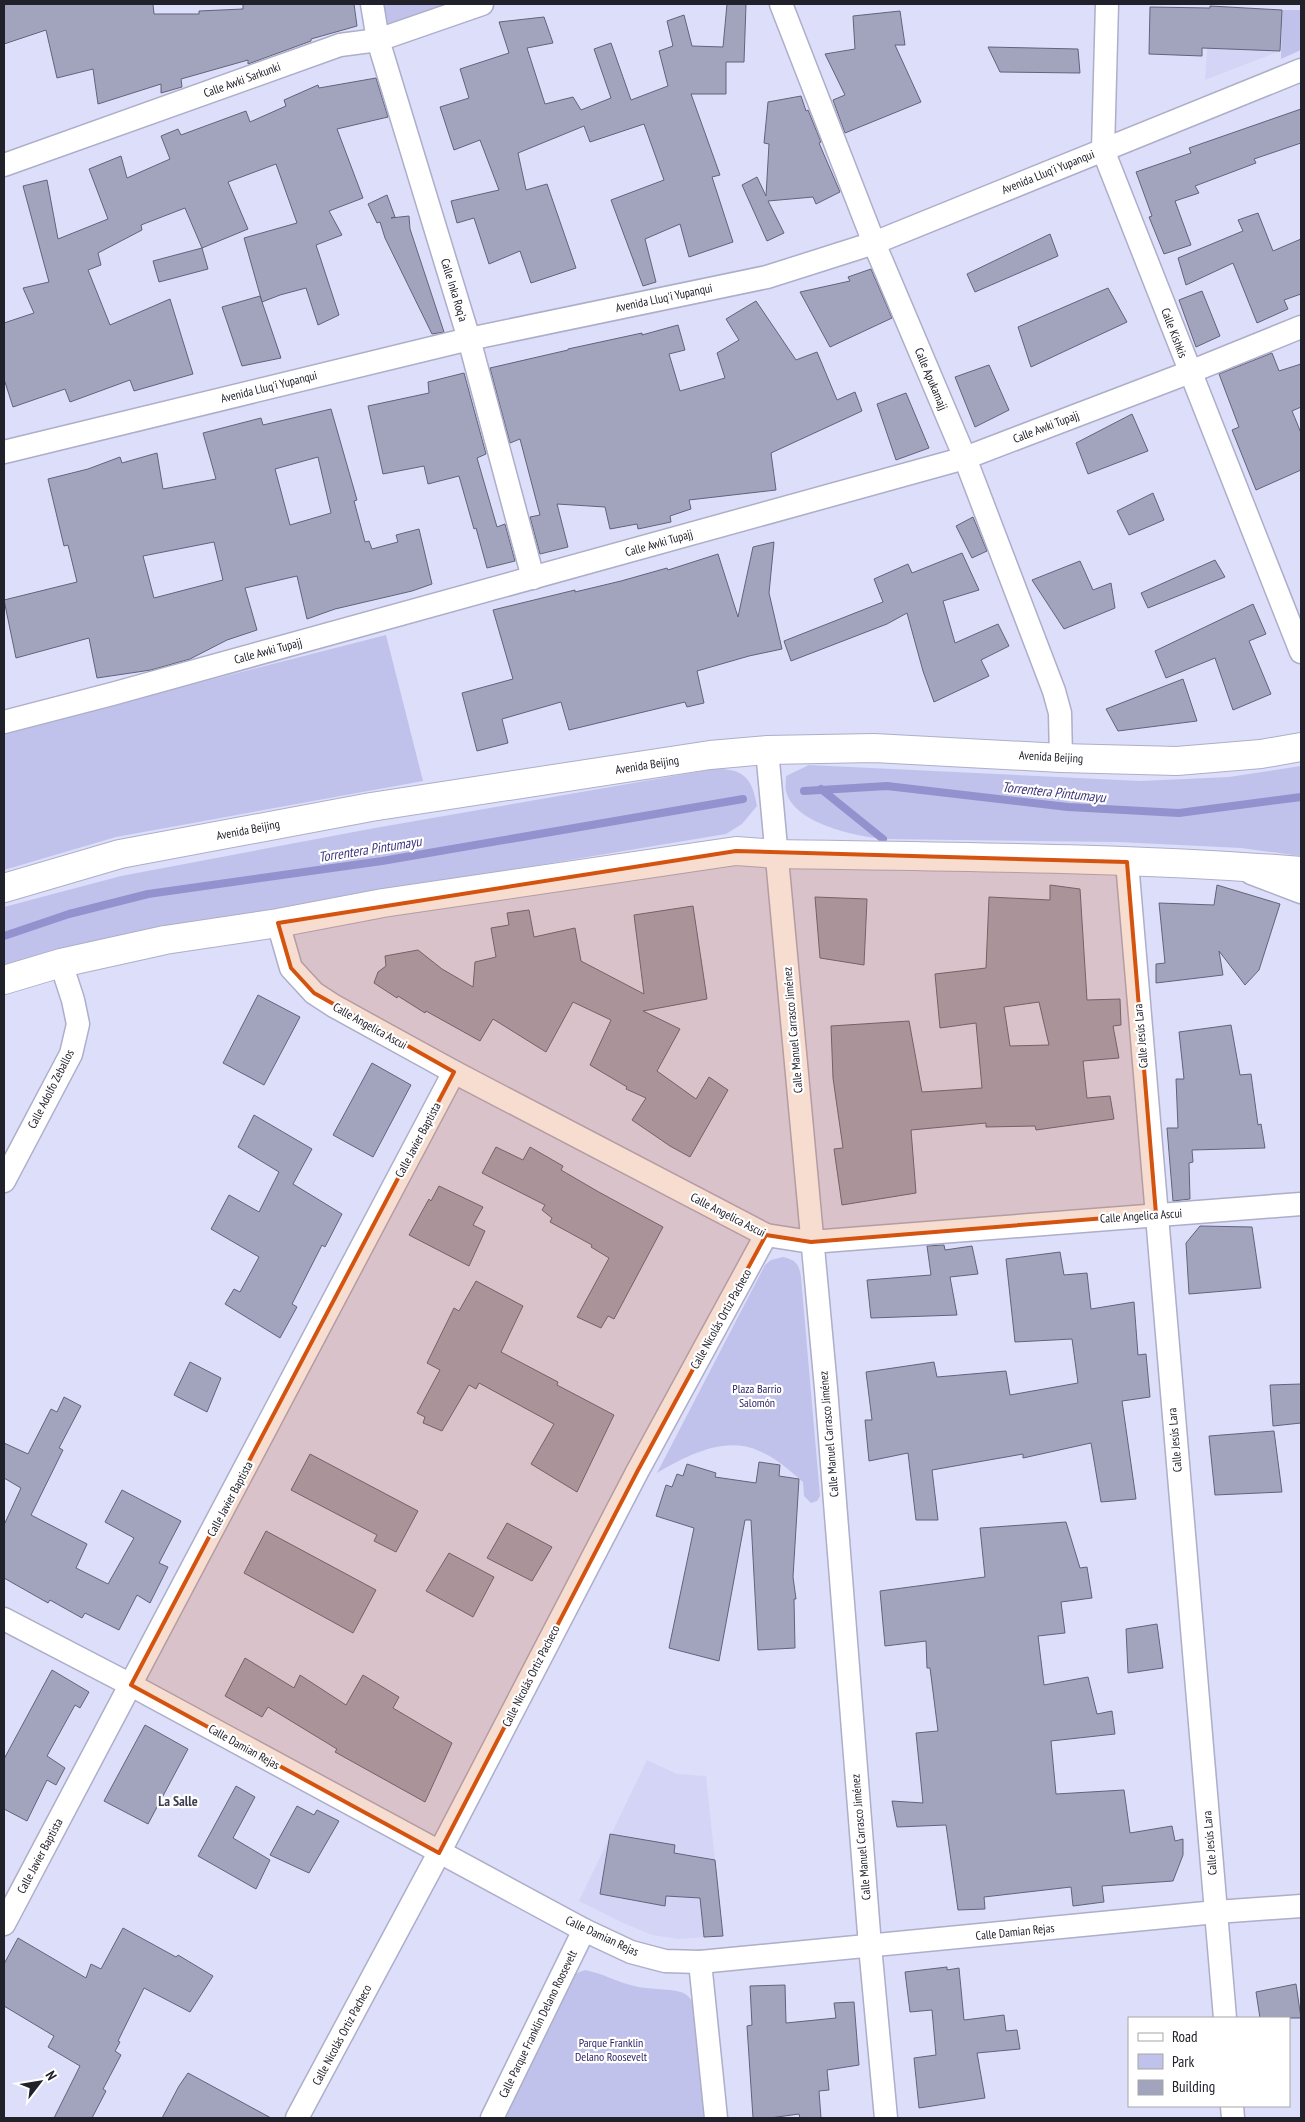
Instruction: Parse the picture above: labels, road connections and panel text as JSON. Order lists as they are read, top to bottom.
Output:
{
  "streets": {
    "main road": ["Avenida Beijing"],
    "street": [
      "Calle Awki Sarkunki",
      "Avenida Lluq'i Yupanqui",
      "Calle Inka Roq'a",
      "Calle Kishkis",
      "Calle Apukamajj",
      "Calle Awki Tupajj",
      "Calle Angelica Ascui",
      "Calle Manuel Carrasco Jiménez",
      "Calle Jesús Lara",
      "Calle Adolfo Zeballos",
      "Calle Javier Baptista",
      "Calle Nicolás Ortiz Pacheco",
      "Calle Damian Rejas",
      "Calle Parque Franklin Delano Roosevelt"
    ]
  },
  "crossings": [
    ["Calle Awki Sarkunki", "Calle Inka Roq'a"],
    ["Avenida Lluq'i Yupanqui", "Calle Inka Roq'a"],
    ["Avenida Lluq'i Yupanqui", "Calle Kishkis"],
    ["Avenida Lluq'i Yupanqui", "Calle Apukamajj"],
    ["Calle Inka Roq'a", "Calle Awki Tupajj"],
    ["Calle Kishkis", "Calle Awki Tupajj"],
    ["Calle Apukamajj", "Calle Awki Tupajj"],
    ["Calle Apukamajj", "Avenida Beijing"],
    ["Avenida Beijing", "Calle Manuel Carrasco Jiménez"],
    ["Calle Angelica Ascui", "Calle Manuel Carrasco Jiménez"],
    ["Calle Angelica Ascui", "Calle Jesús Lara"],
    ["Calle Angelica Ascui", "Calle Javier Baptista"],
    ["Calle Angelica Ascui", "Calle Nicolás Ortiz Pacheco"],
    ["Calle Manuel Carrasco Jiménez", "Calle Damian Rejas"],
    ["Calle Jesús Lara", "Calle Damian Rejas"],
    ["Calle Javier Baptista", "Calle Damian Rejas"],
    ["Calle Nicolás Ortiz Pacheco", "Calle Damian Rejas"],
    ["Calle Damian Rejas", "Calle Parque Franklin Delano Roosevelt"]
  ],
  "districts": ["La Salle"],
  "water": ["Torrentera Pintumayu"],
  "parks": ["Plaza Barrio Salomón", "Parque Franklin Delano Roosevelt"],
  "legend": ["Road", "Park", "Building"],
  "north": "top right"
}
